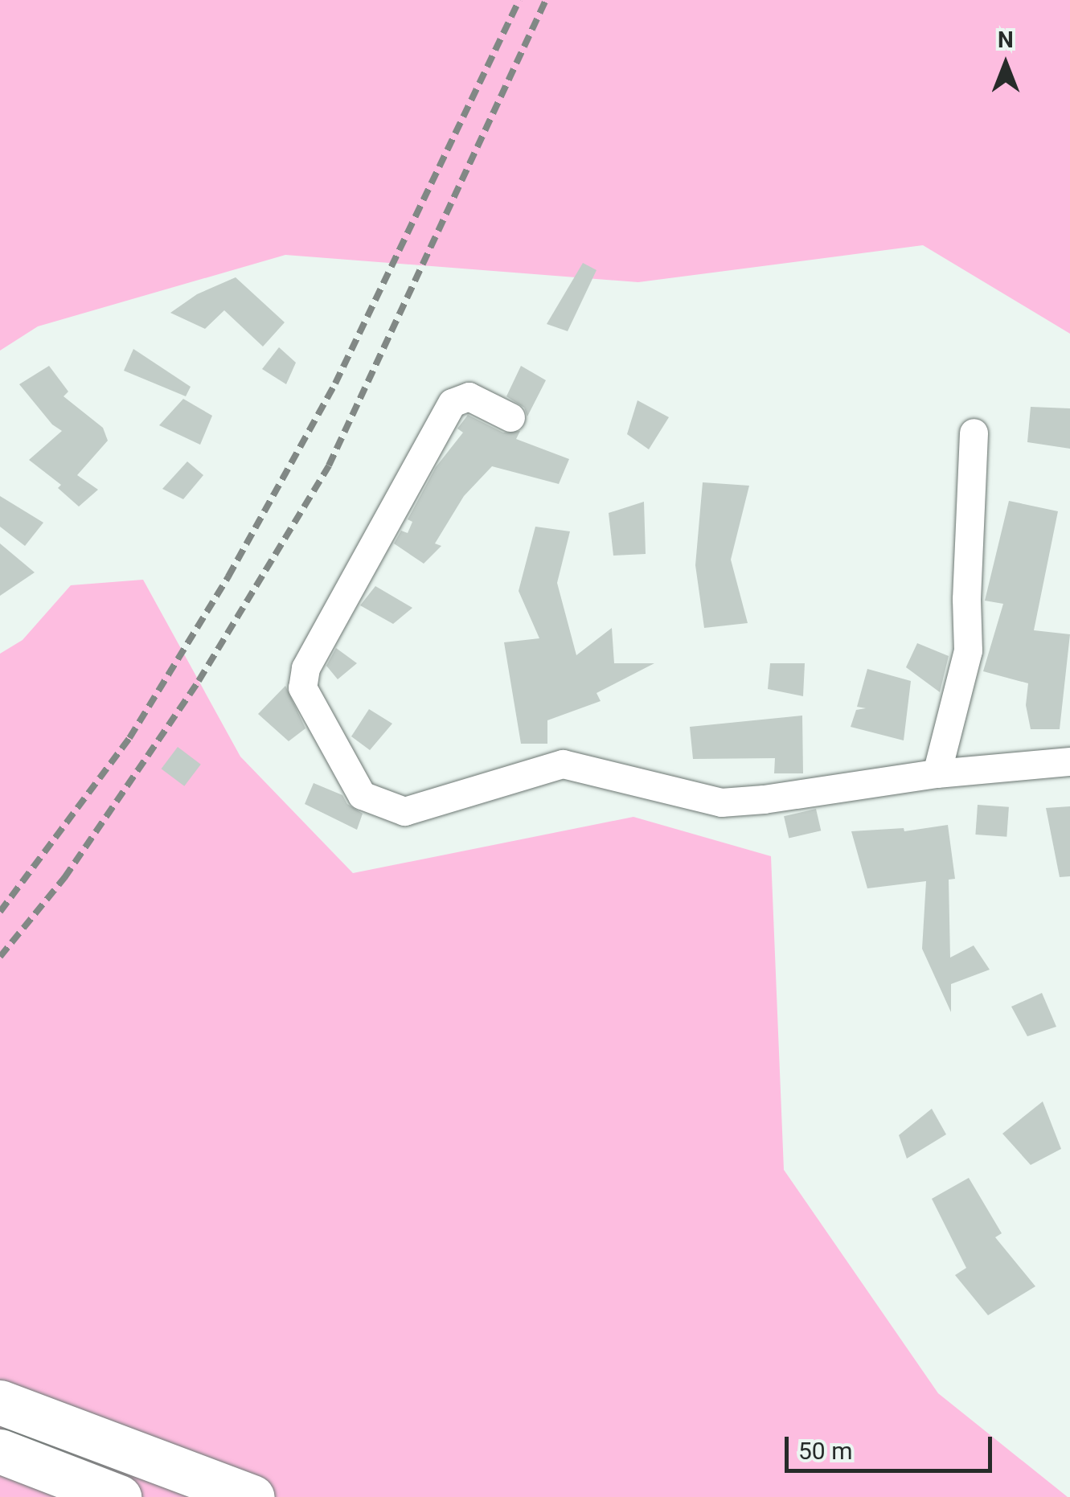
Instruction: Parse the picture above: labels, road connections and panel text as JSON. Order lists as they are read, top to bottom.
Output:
{
  "scale_bar": "50 m",
  "north": "top"
}
